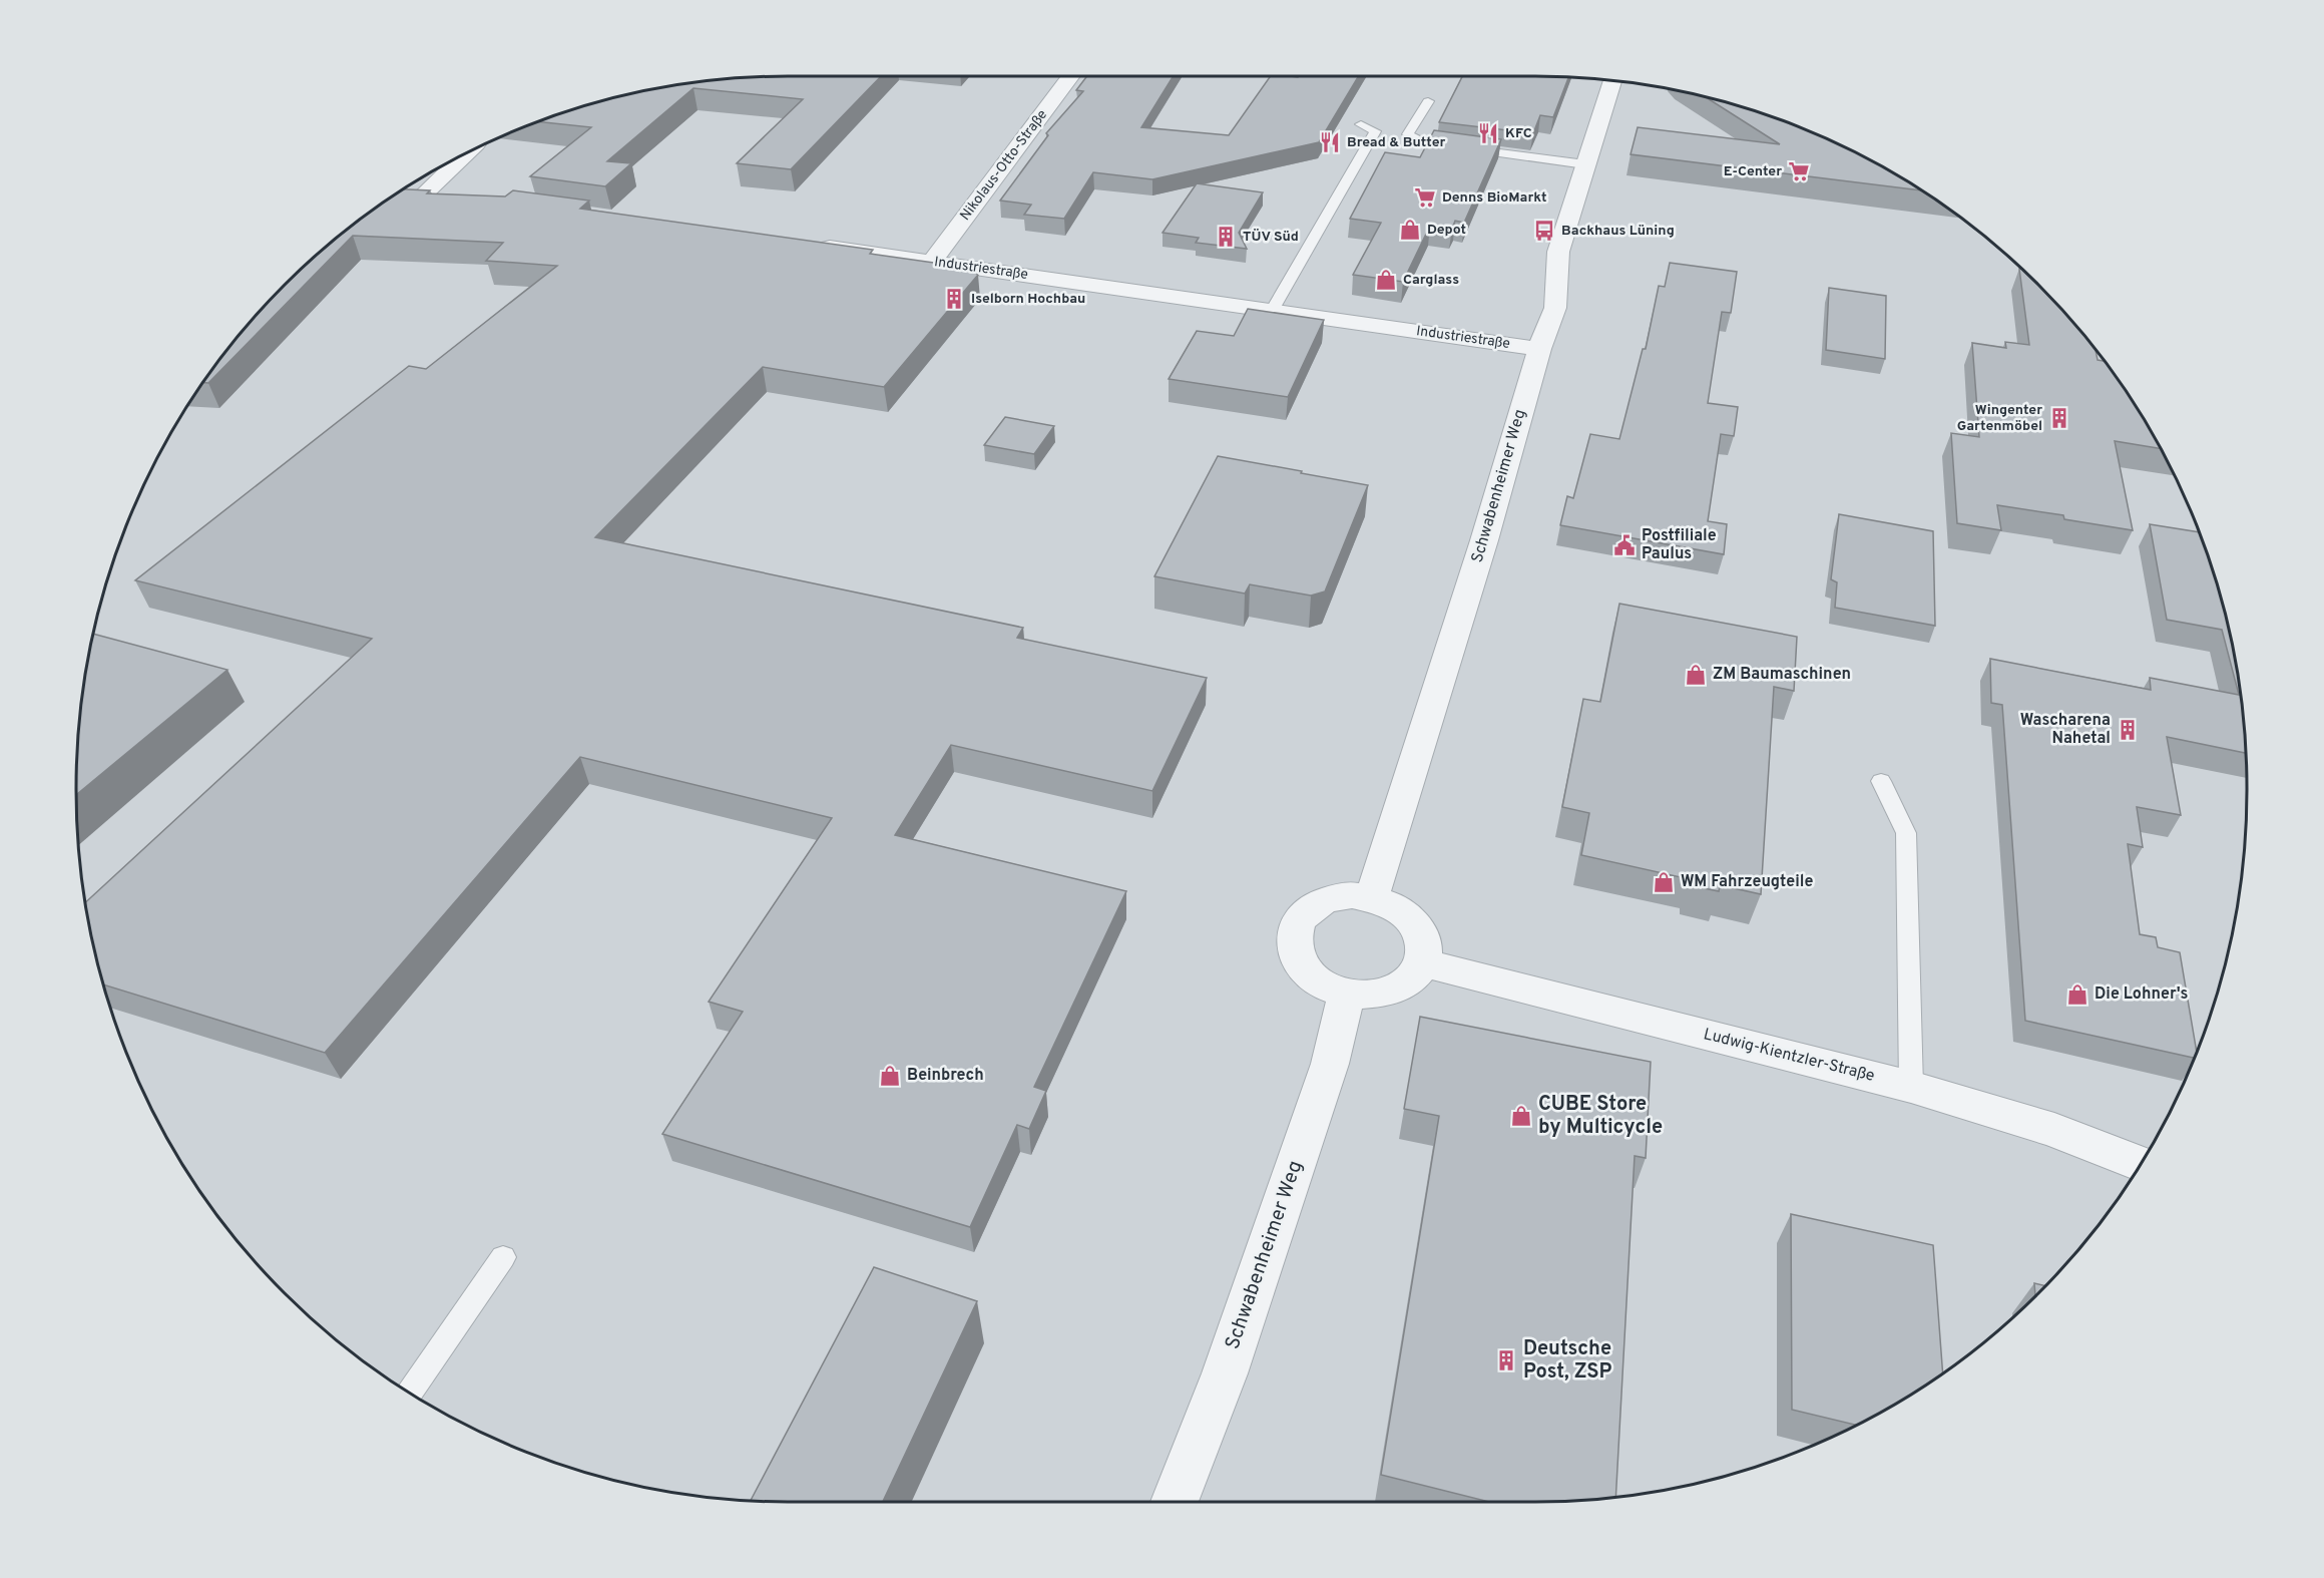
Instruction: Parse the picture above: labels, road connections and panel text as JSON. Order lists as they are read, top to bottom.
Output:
{
  "streets": {
    "street": [
      "Nikolaus-Otto-Straße",
      "Industriestraße",
      "Schwabenheimer Weg",
      "Ludwig-Kientzler-Straße"
    ]
  },
  "crossings": [
    ["Nikolaus-Otto-Straße", "Industriestraße"],
    ["Industriestraße", "Schwabenheimer Weg"],
    ["Schwabenheimer Weg", "Ludwig-Kientzler-Straße"]
  ],
  "places": {
    "restaurant": ["KFC", "Bread & Butter"],
    "supermarket": ["E-Center", "Denns BioMarkt"],
    "shop": [
      "Depot",
      "Carglass",
      "ZM Baumaschinen",
      "WM Fahrzeugteile",
      "Die Lohner's",
      "Beinbrech",
      "CUBE Store by Multicycle"
    ],
    "bus stop": ["Backhaus Lüning"],
    "building": [
      "TÜV Süd",
      "Iselborn Hochbau",
      "Wingenter Gartenmöbel",
      "Wascharena Nahetal",
      "Deutsche Post, ZSP"
    ],
    "public building": ["Postfiliale Paulus"]
  }
}
